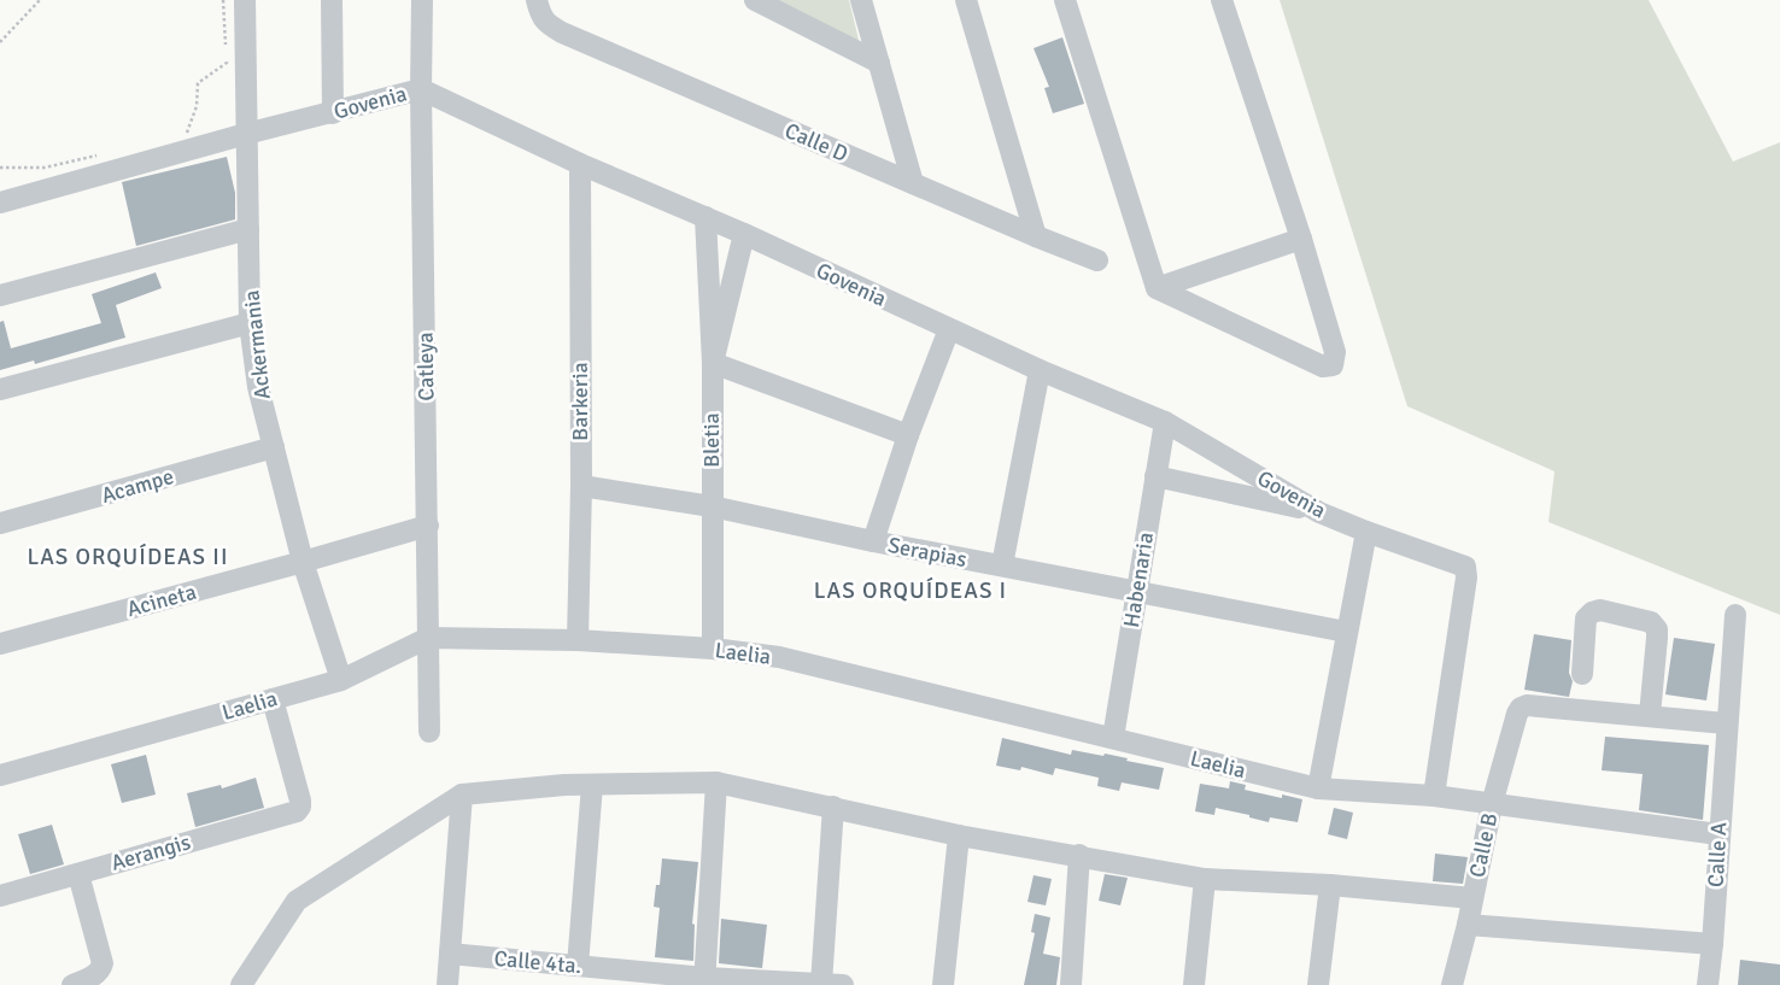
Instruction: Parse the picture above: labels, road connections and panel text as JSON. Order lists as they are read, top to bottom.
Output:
{
  "streets": {
    "street": [
      "Govenia",
      "Calle D",
      "Ackermania",
      "Catleya",
      "Barkeria",
      "Bletia",
      "Acampe",
      "Serapias",
      "Habenaria",
      "Acineta",
      "Laelia",
      "Calle B",
      "Aerangis",
      "Calle A",
      "Calle 4ta."
    ]
  },
  "crossings": [
    ["Govenia", "Ackermania"],
    ["Govenia", "Catleya"],
    ["Govenia", "Barkeria"],
    ["Govenia", "Bletia"],
    ["Govenia", "Habenaria"],
    ["Govenia", "Laelia"],
    ["Ackermania", "Acampe"],
    ["Ackermania", "Acineta"],
    ["Ackermania", "Laelia"],
    ["Catleya", "Acineta"],
    ["Catleya", "Laelia"],
    ["Barkeria", "Serapias"],
    ["Barkeria", "Laelia"],
    ["Bletia", "Serapias"],
    ["Bletia", "Laelia"],
    ["Serapias", "Habenaria"],
    ["Habenaria", "Laelia"],
    ["Laelia", "Calle B"],
    ["Laelia", "Aerangis"],
    ["Laelia", "Calle A"]
  ],
  "districts": ["LAS ORQUÍDEAS II", "LAS ORQUÍDEAS I"]
}
